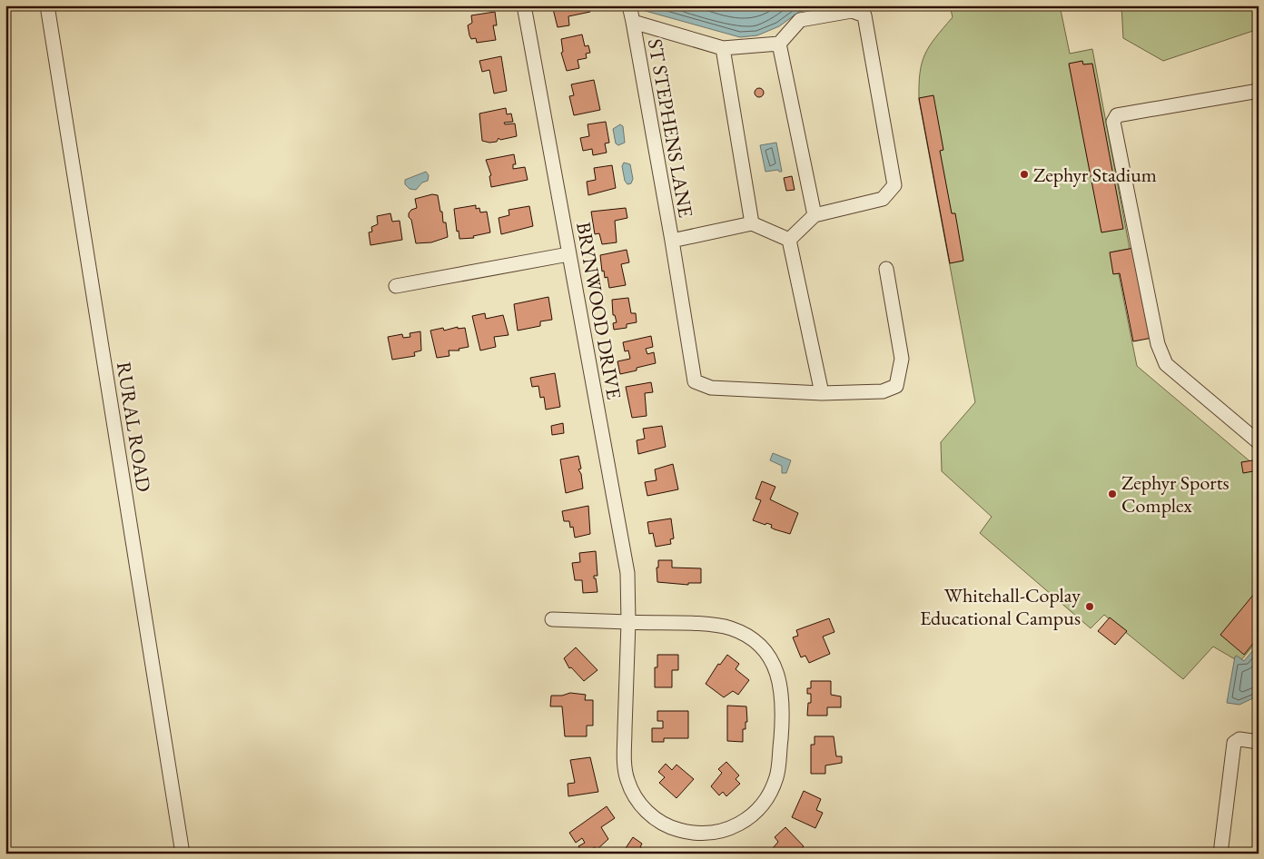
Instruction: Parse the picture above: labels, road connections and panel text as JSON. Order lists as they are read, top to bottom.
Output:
{
  "streets": {
    "street": ["ST STEPHENS LANE", "BRYNWOOD DRIVE", "RURAL ROAD"]
  },
  "places": ["Zephyr Stadium", "Zephyr Sports Complex", "Whitehall-Coplay Educational Campus"]
}
